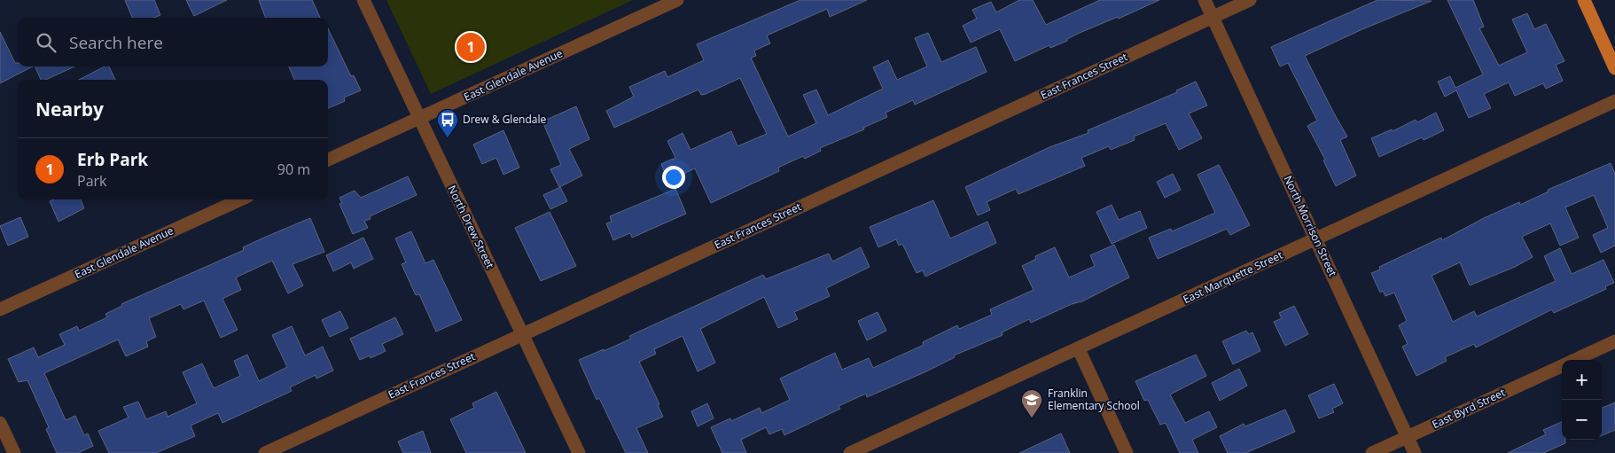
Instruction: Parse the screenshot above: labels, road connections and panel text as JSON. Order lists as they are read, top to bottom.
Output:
{
  "streets": {
    "street": [
      "East Glendale Avenue",
      "East Frances Street",
      "North Morrison Street",
      "North Drew Street",
      "East Marquette Street",
      "East Byrd Street"
    ]
  },
  "crossings": [
    ["East Glendale Avenue", "North Drew Street"],
    ["East Frances Street", "North Morrison Street"],
    ["East Frances Street", "North Drew Street"],
    ["North Morrison Street", "East Marquette Street"],
    ["North Morrison Street", "East Byrd Street"]
  ],
  "places": {
    "bus stop": ["Drew & Glendale"],
    "school or university": ["Franklin Elementary School"]
  },
  "page": {
    "search": "Search here",
    "pins": "1",
    "heading": "Nearby",
    "list": [
      {
        "mark": "1",
        "name": "Erb Park",
        "note": "Park",
        "value": "90 m"
      }
    ],
    "map_buttons": ["+", "−"]
  }
}
